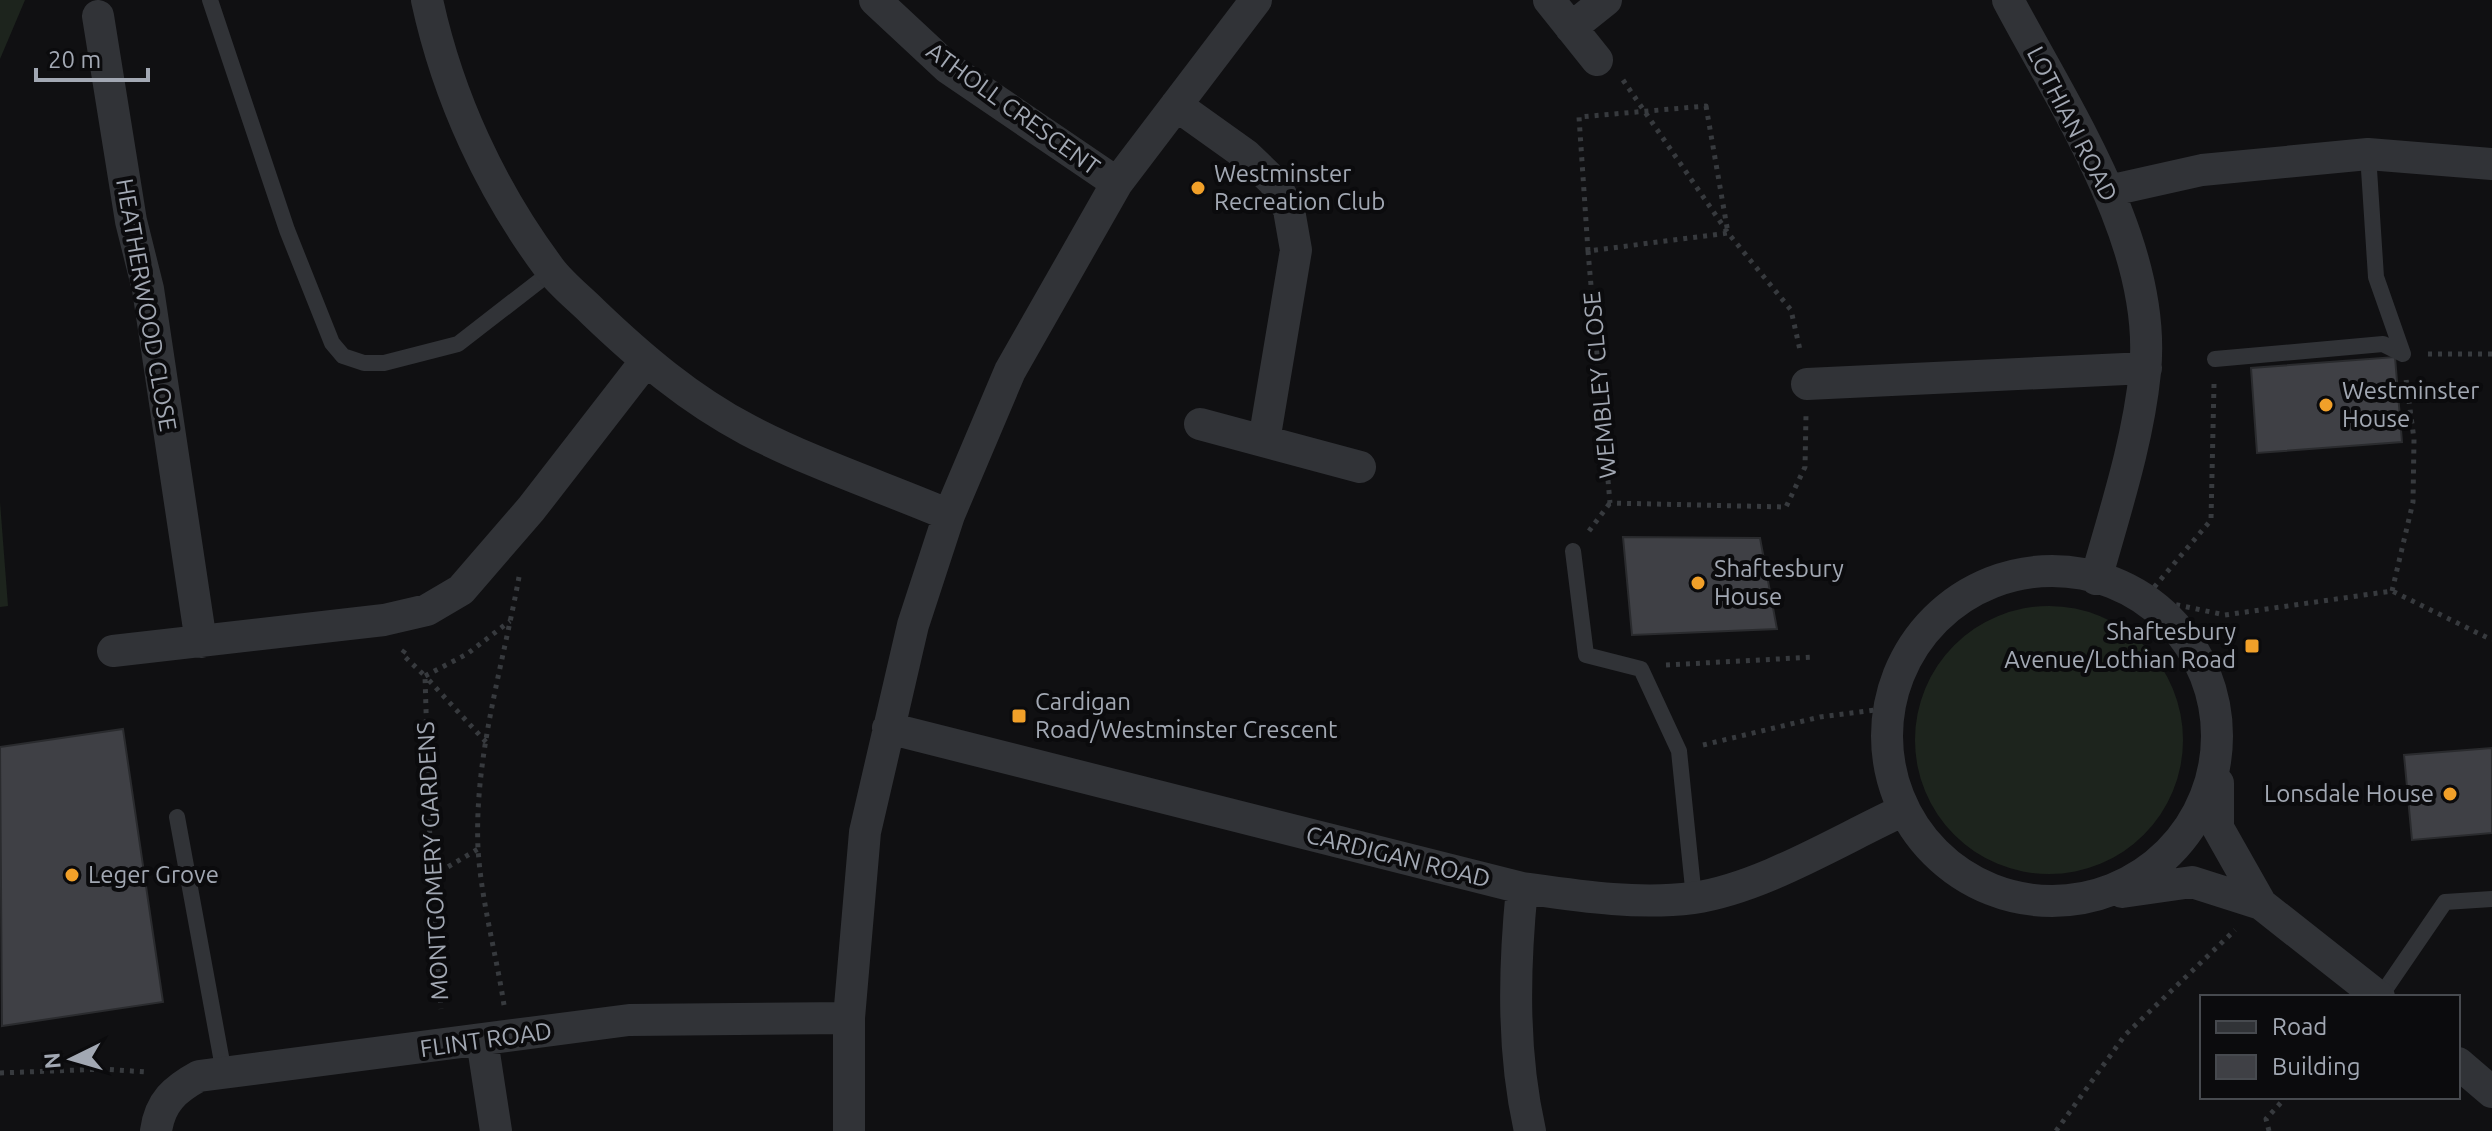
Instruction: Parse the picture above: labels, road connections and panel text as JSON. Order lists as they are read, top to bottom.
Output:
{
  "streets": {
    "street": [
      "ATHOLL CRESCENT",
      "LOTHIAN ROAD",
      "HEATHERWOOD CLOSE",
      "CARDIGAN ROAD",
      "FLINT ROAD"
    ],
    "path": ["WEMBLEY CLOSE", "MONTGOMERY GARDENS"]
  },
  "crossings": [
    ["MONTGOMERY GARDENS", "FLINT ROAD"]
  ],
  "places": {
    "other": [
      "Westminster Recreation Club",
      "Westminster House",
      "Shaftesbury House",
      "Lonsdale House",
      "Leger Grove"
    ],
    "transit": ["Shaftesbury Avenue/Lothian Road", "Cardigan Road/Westminster Crescent"]
  },
  "legend": ["Road", "Building"],
  "scale_bar": "20 m",
  "north": "left"
}
